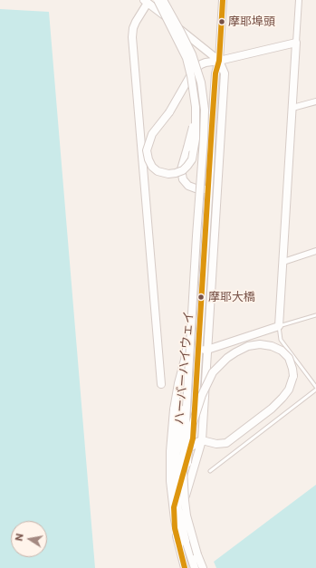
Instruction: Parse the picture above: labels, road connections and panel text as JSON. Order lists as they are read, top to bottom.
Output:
{
  "streets": {
    "street": ["ハーバーハイウェイ"]
  },
  "places": ["摩耶埠頭", "摩耶大橋"],
  "north": "left"
}
